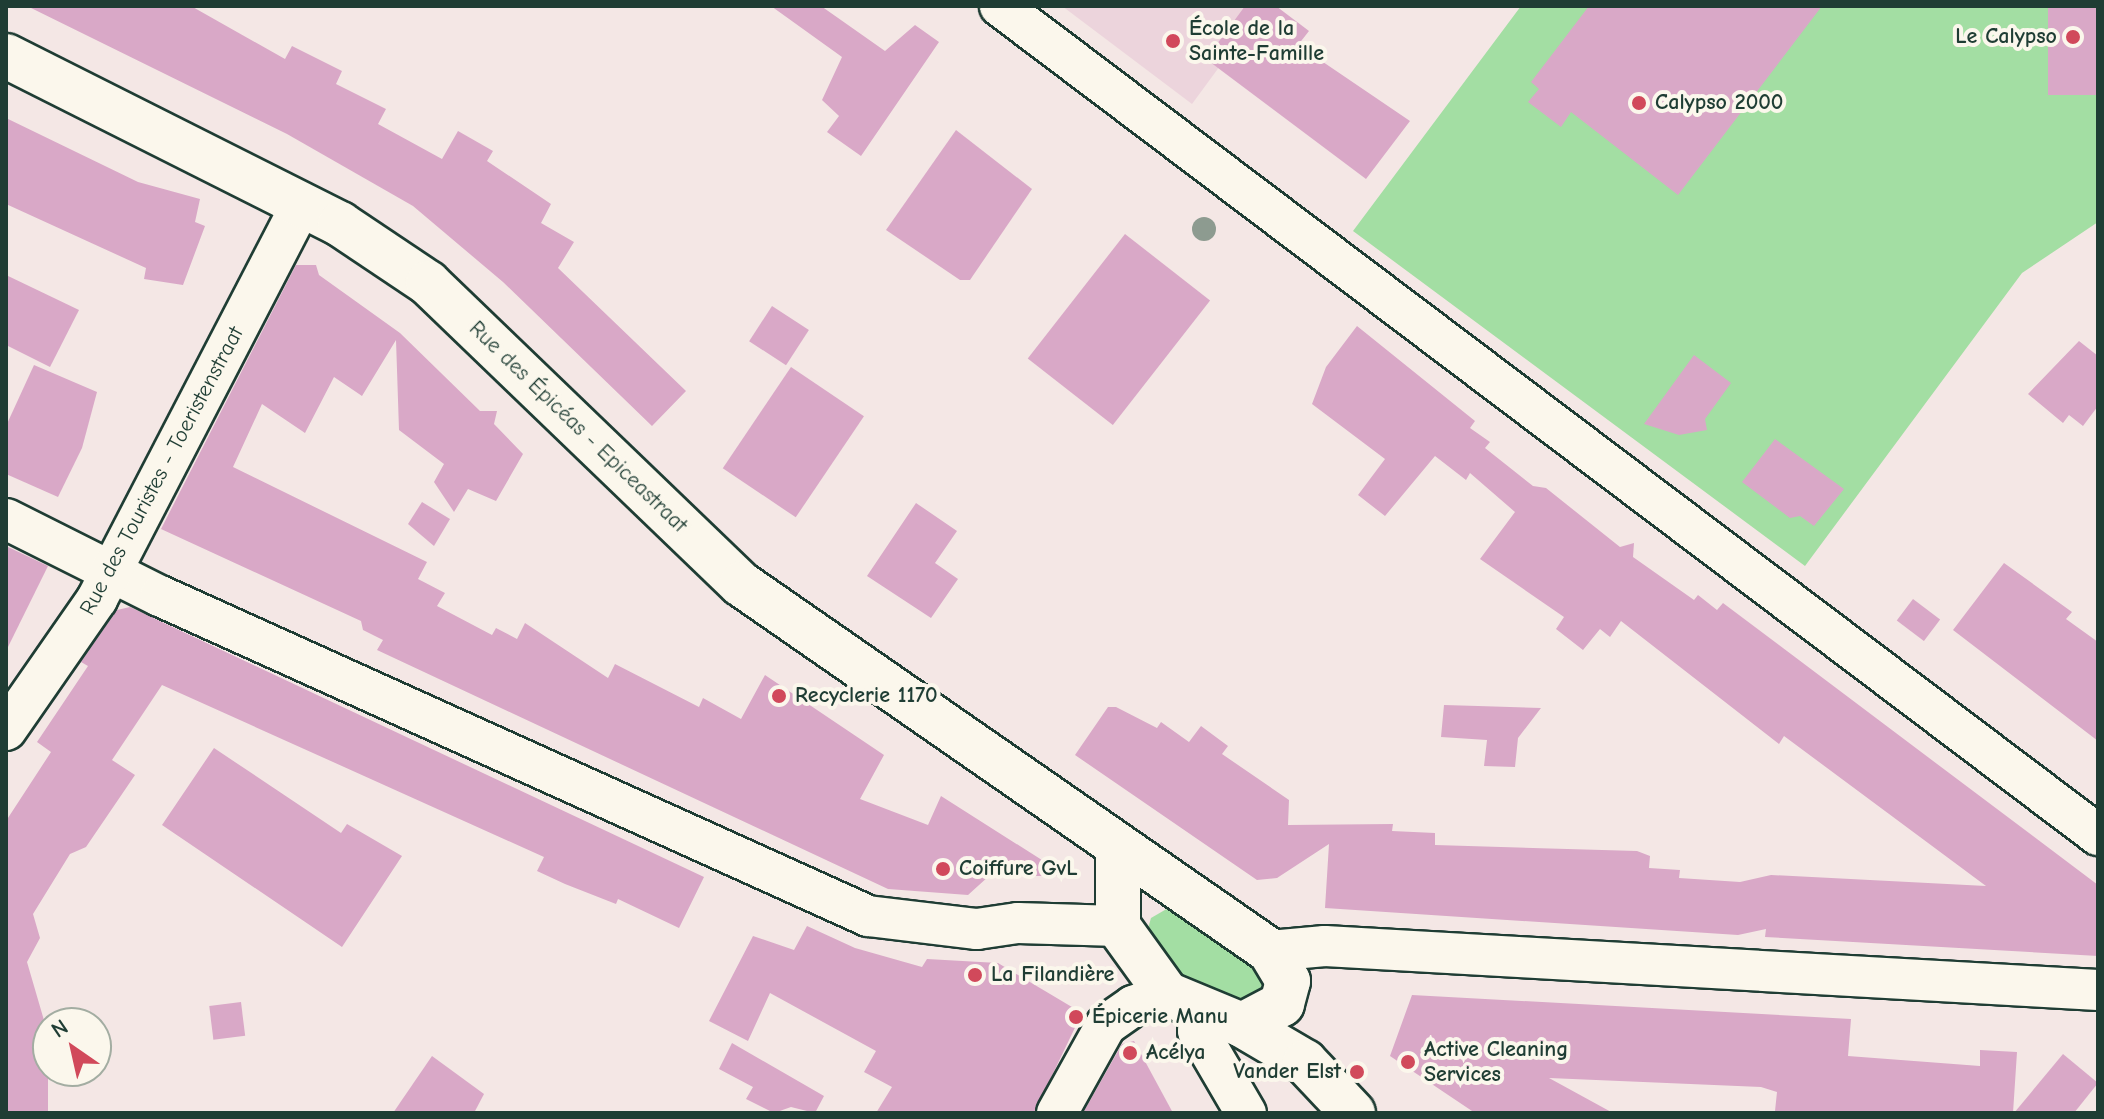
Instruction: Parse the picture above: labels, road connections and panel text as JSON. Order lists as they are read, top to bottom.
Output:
{
  "streets": {
    "street": ["Rue des Épicéas - Epiceastraat", "Rue des Touristes - Toeristenstraat"]
  },
  "crossings": [
    ["Rue des Épicéas - Epiceastraat", "Rue des Touristes - Toeristenstraat"]
  ],
  "places": [
    "Le Calypso",
    "École de la Sainte-Famille",
    "Calypso 2000",
    "Recyclerie 1170",
    "Coiffure GvL",
    "La Filandière",
    "Épicerie Manu",
    "Acélya",
    "Active Cleaning Services",
    "Vander Elst"
  ],
  "north": "top left"
}
